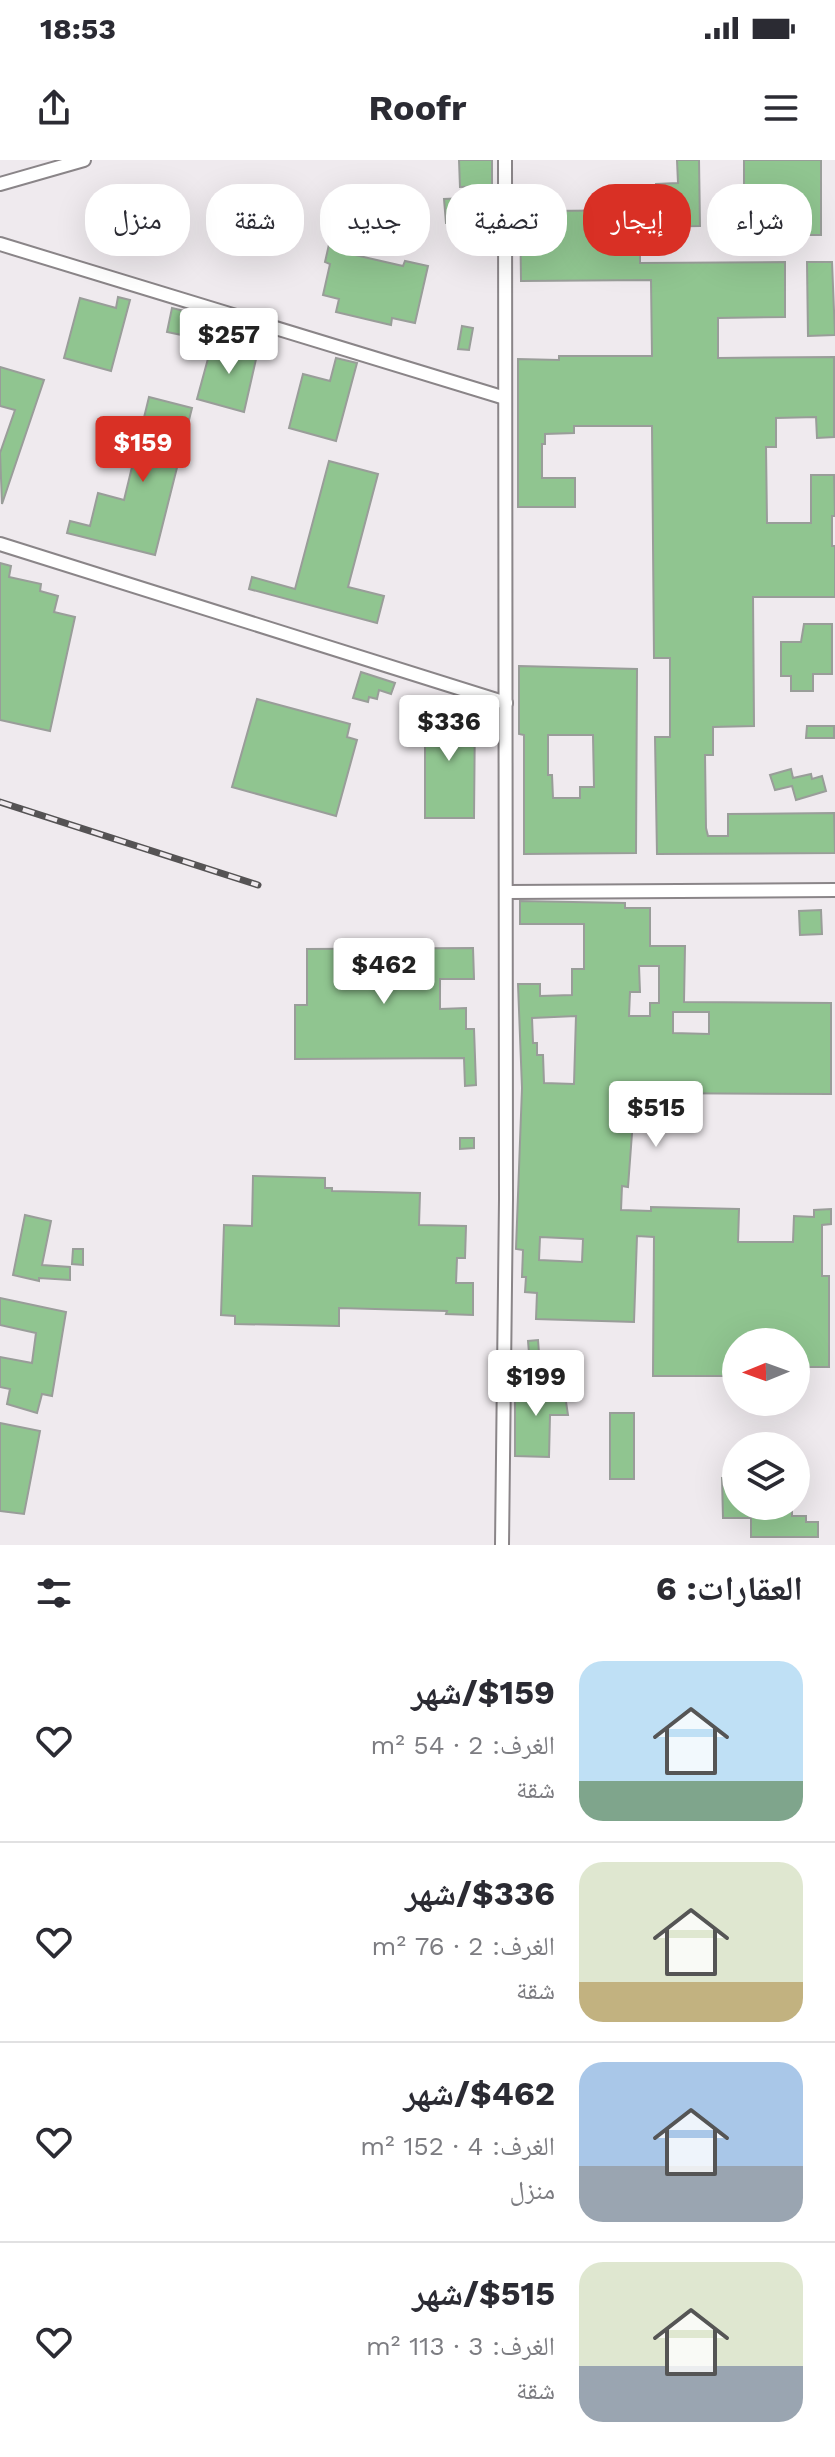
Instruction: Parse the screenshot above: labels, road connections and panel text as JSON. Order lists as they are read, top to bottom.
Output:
{
  "north": "left",
  "page": {
    "status": "18:53",
    "header": "Roofr",
    "chip": [
      "شراء",
      "إيجار",
      "تصفية",
      "جديد",
      "شقة",
      "منزل"
    ],
    "price": [
      "$257",
      "$159",
      "$336",
      "$462",
      "$515",
      "$199"
    ],
    "heading": "العقارات: 6",
    "list": [
      {
        "name": "$159/شهر",
        "note": "الغرف: 2 · 54 m² · شقة"
      },
      {
        "name": "$336/شهر",
        "note": "الغرف: 2 · 76 m² · شقة"
      },
      {
        "name": "$462/شهر",
        "note": "الغرف: 4 · 152 m² · منزل"
      },
      {
        "name": "$515/شهر",
        "note": "الغرف: 3 · 113 m² · شقة"
      }
    ]
  }
}
